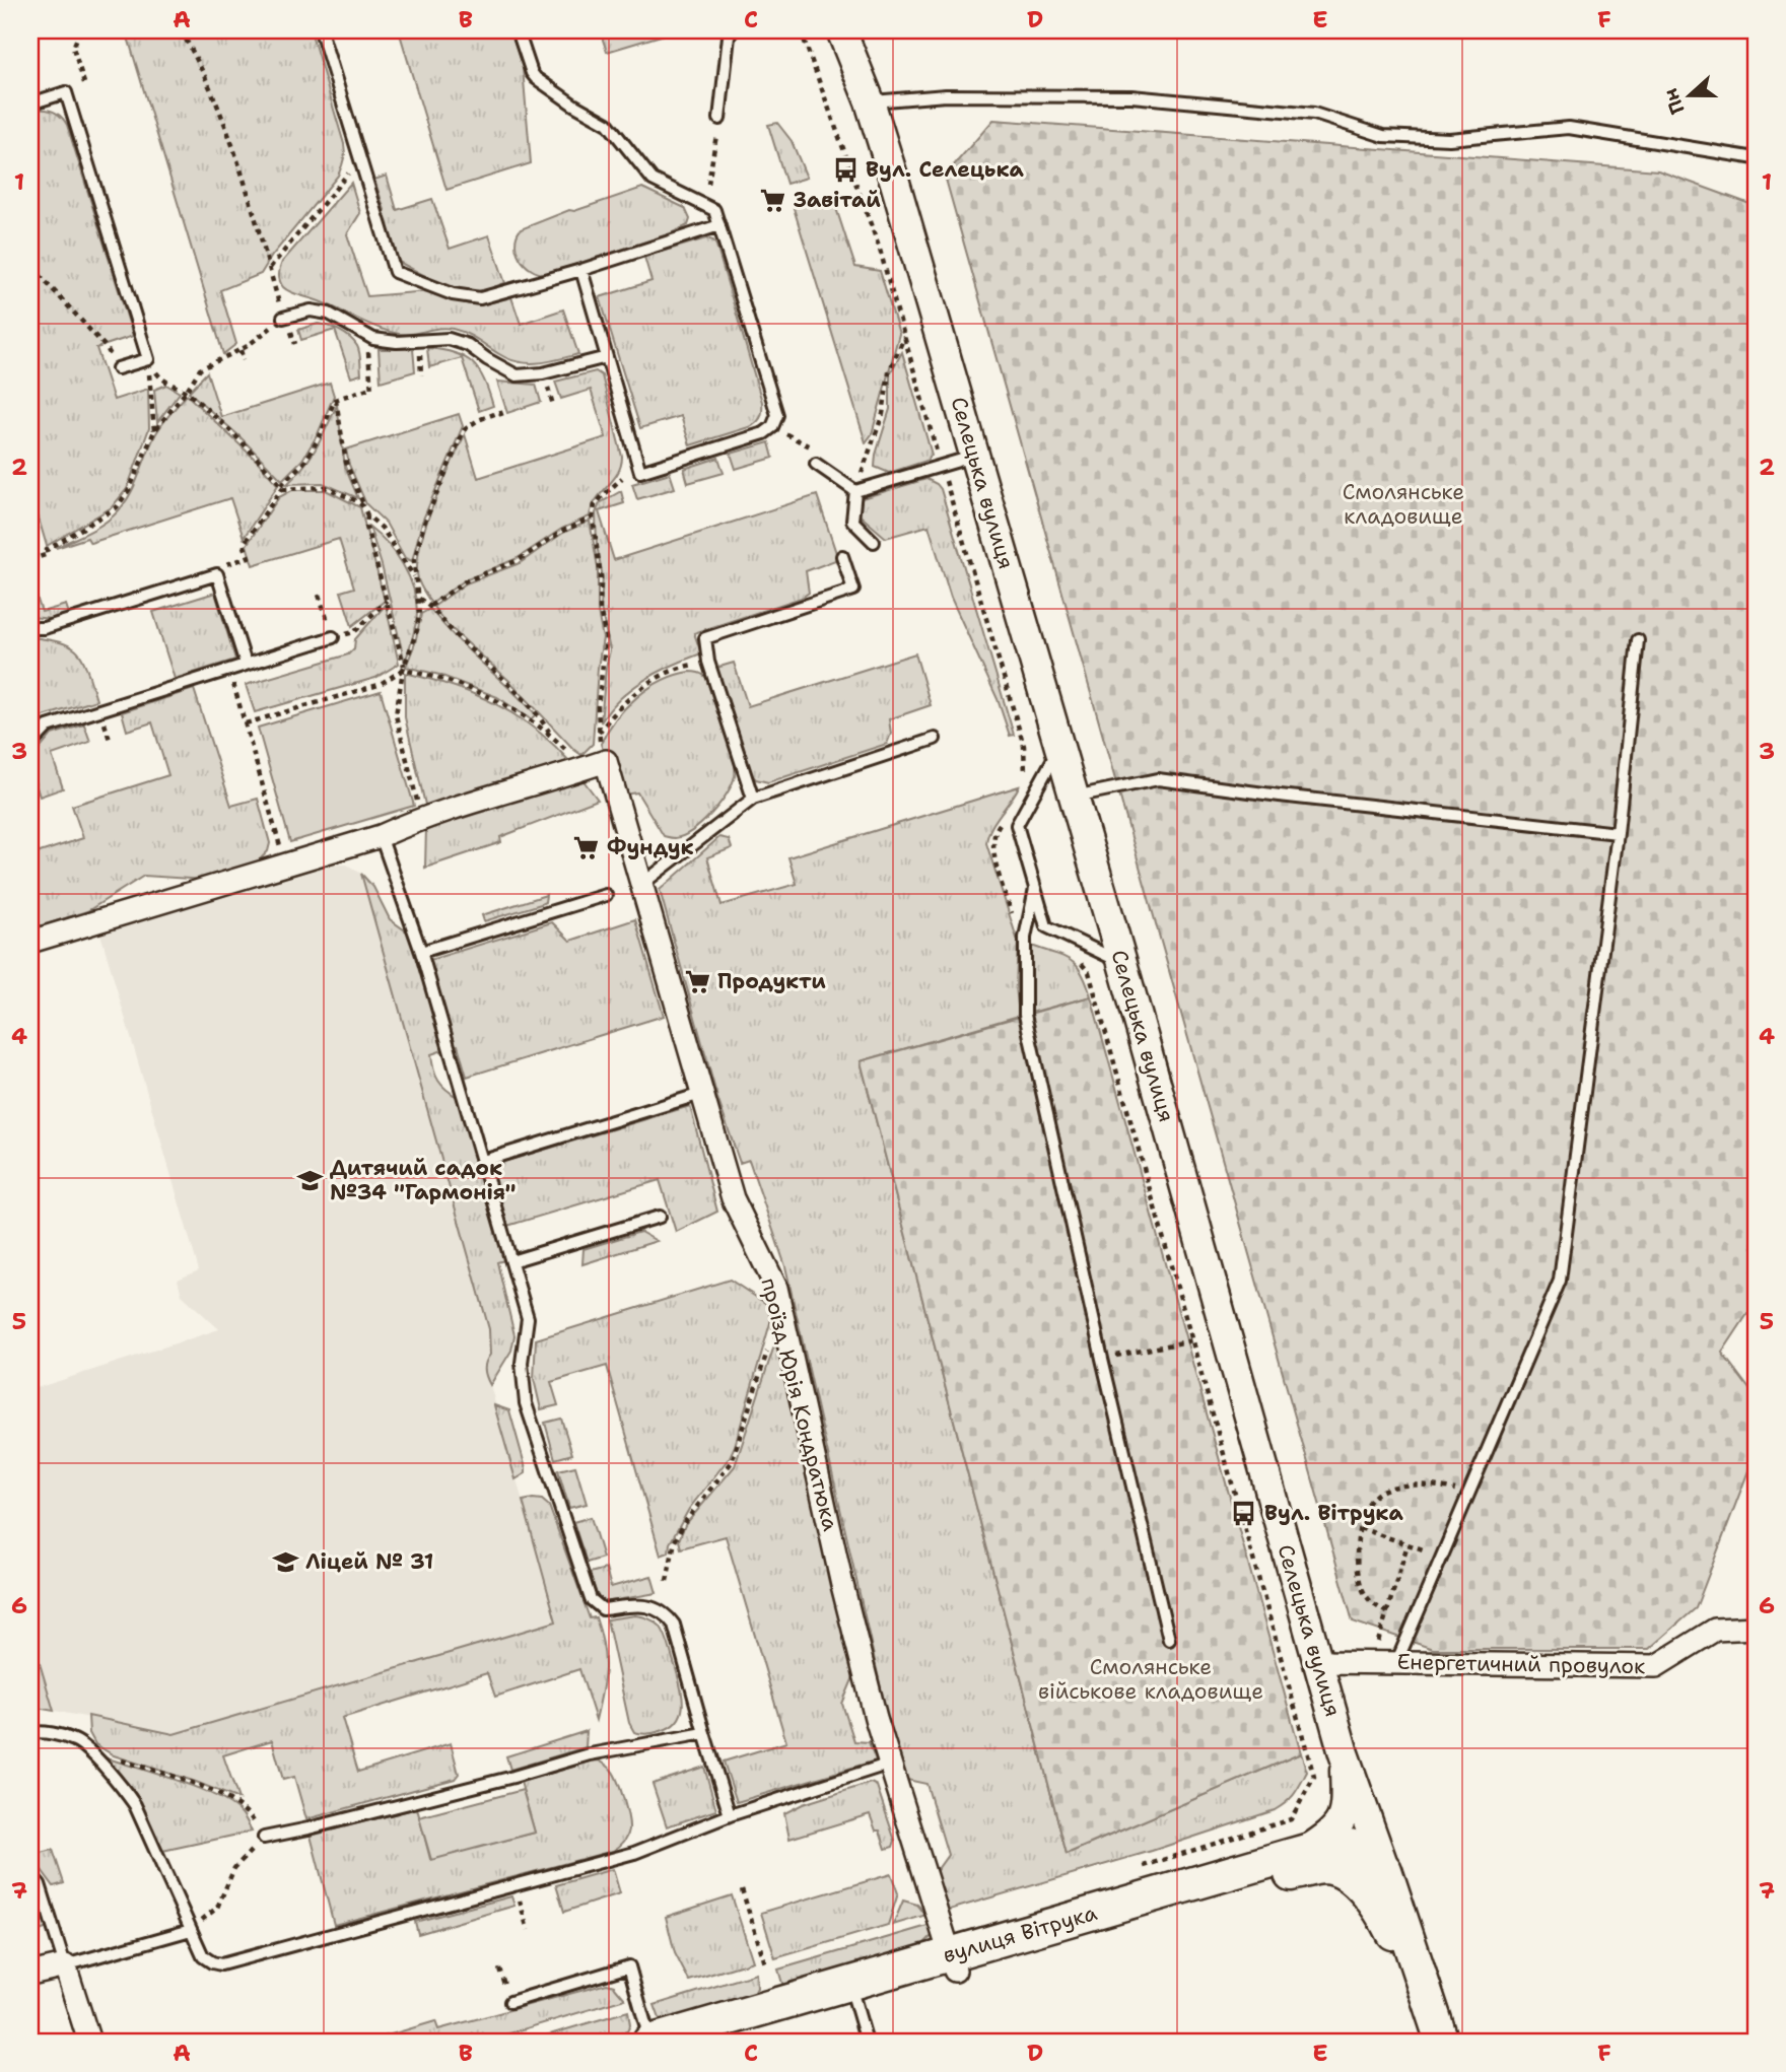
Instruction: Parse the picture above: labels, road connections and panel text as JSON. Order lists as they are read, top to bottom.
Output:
{
  "streets": {
    "main road": ["Селецька вулиця", "вулиця Вітрука"],
    "street": ["проїзд Юрія Кондратюка", "Енергетичний провулок"]
  },
  "crossings": [
    ["Селецька вулиця", "Енергетичний провулок"],
    ["Селецька вулиця", "вулиця Вітрука"],
    ["проїзд Юрія Кондратюка", "вулиця Вітрука"]
  ],
  "parks": ["Смолянське кладовище", "Смолянське військове кладовище"],
  "places": {
    "bus stop": ["Вул. Селецька", "Вул. Вітрука"],
    "supermarket": ["Завітай", "Фундук", "Продукти"],
    "school or university": ["Дитячий садок №34 \"Гармонія\"", "Ліцей № 31"]
  },
  "north": "left",
  "grid": {
    "columns": [
      "A",
      "B",
      "C",
      "D",
      "E",
      "F"
    ],
    "rows": [
      "1",
      "2",
      "3",
      "4",
      "5",
      "6",
      "7"
    ]
  }
}
